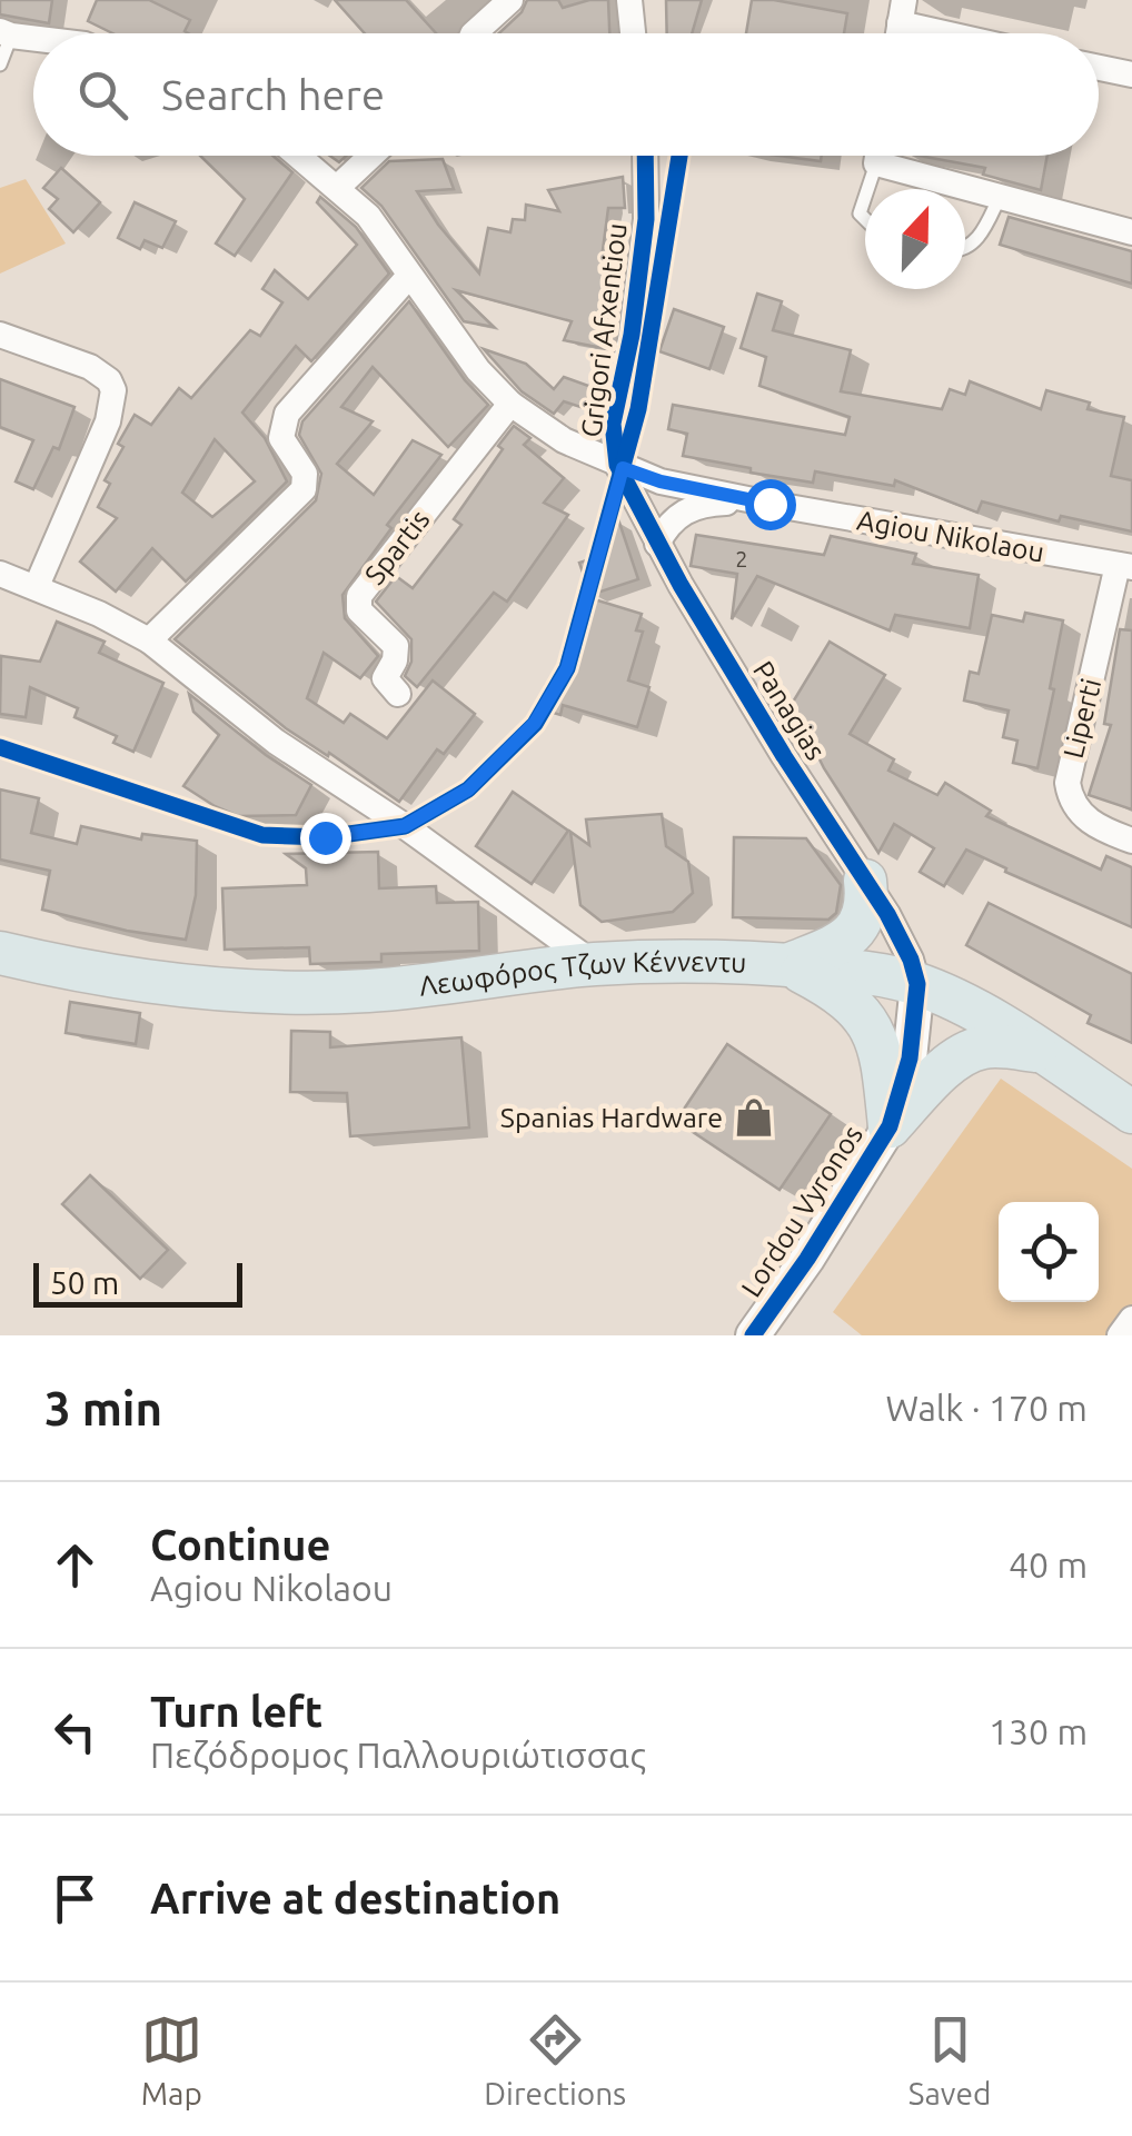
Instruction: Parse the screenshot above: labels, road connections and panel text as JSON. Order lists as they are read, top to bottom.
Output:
{
  "streets": {
    "main road": ["Λεωφόρος Τζων Κέννεντυ"],
    "street": [
      "Grigori Afxentiou",
      "Agiou Nikolaou",
      "Spartis",
      "Panagias",
      "Liperti",
      "Lordou Vyronos"
    ]
  },
  "crossings": [
    ["Grigori Afxentiou", "Agiou Nikolaou"],
    ["Grigori Afxentiou", "Panagias"],
    ["Agiou Nikolaou", "Panagias"],
    ["Agiou Nikolaou", "Liperti"],
    ["Panagias", "Λεωφόρος Τζων Κέννεντυ"],
    ["Panagias", "Lordou Vyronos"],
    ["Λεωφόρος Τζων Κέννεντυ", "Lordou Vyronos"]
  ],
  "places": {
    "shop": ["Spanias Hardware"]
  },
  "house_numbers": ["2"],
  "scale_bar": "50 m",
  "north": "top",
  "page": {
    "search": "Search here",
    "scale": "50 m",
    "heading": ["3 min", "Walk · 170 m"],
    "list": [
      ["Continue", "Agiou Nikolaou", "40 m"],
      ["Turn left", "Πεζόδρομος Παλλουριώτισσας", "130 m"],
      "Arrive at destination"
    ],
    "nav": ["Map", "Directions", "Saved"]
  }
}
